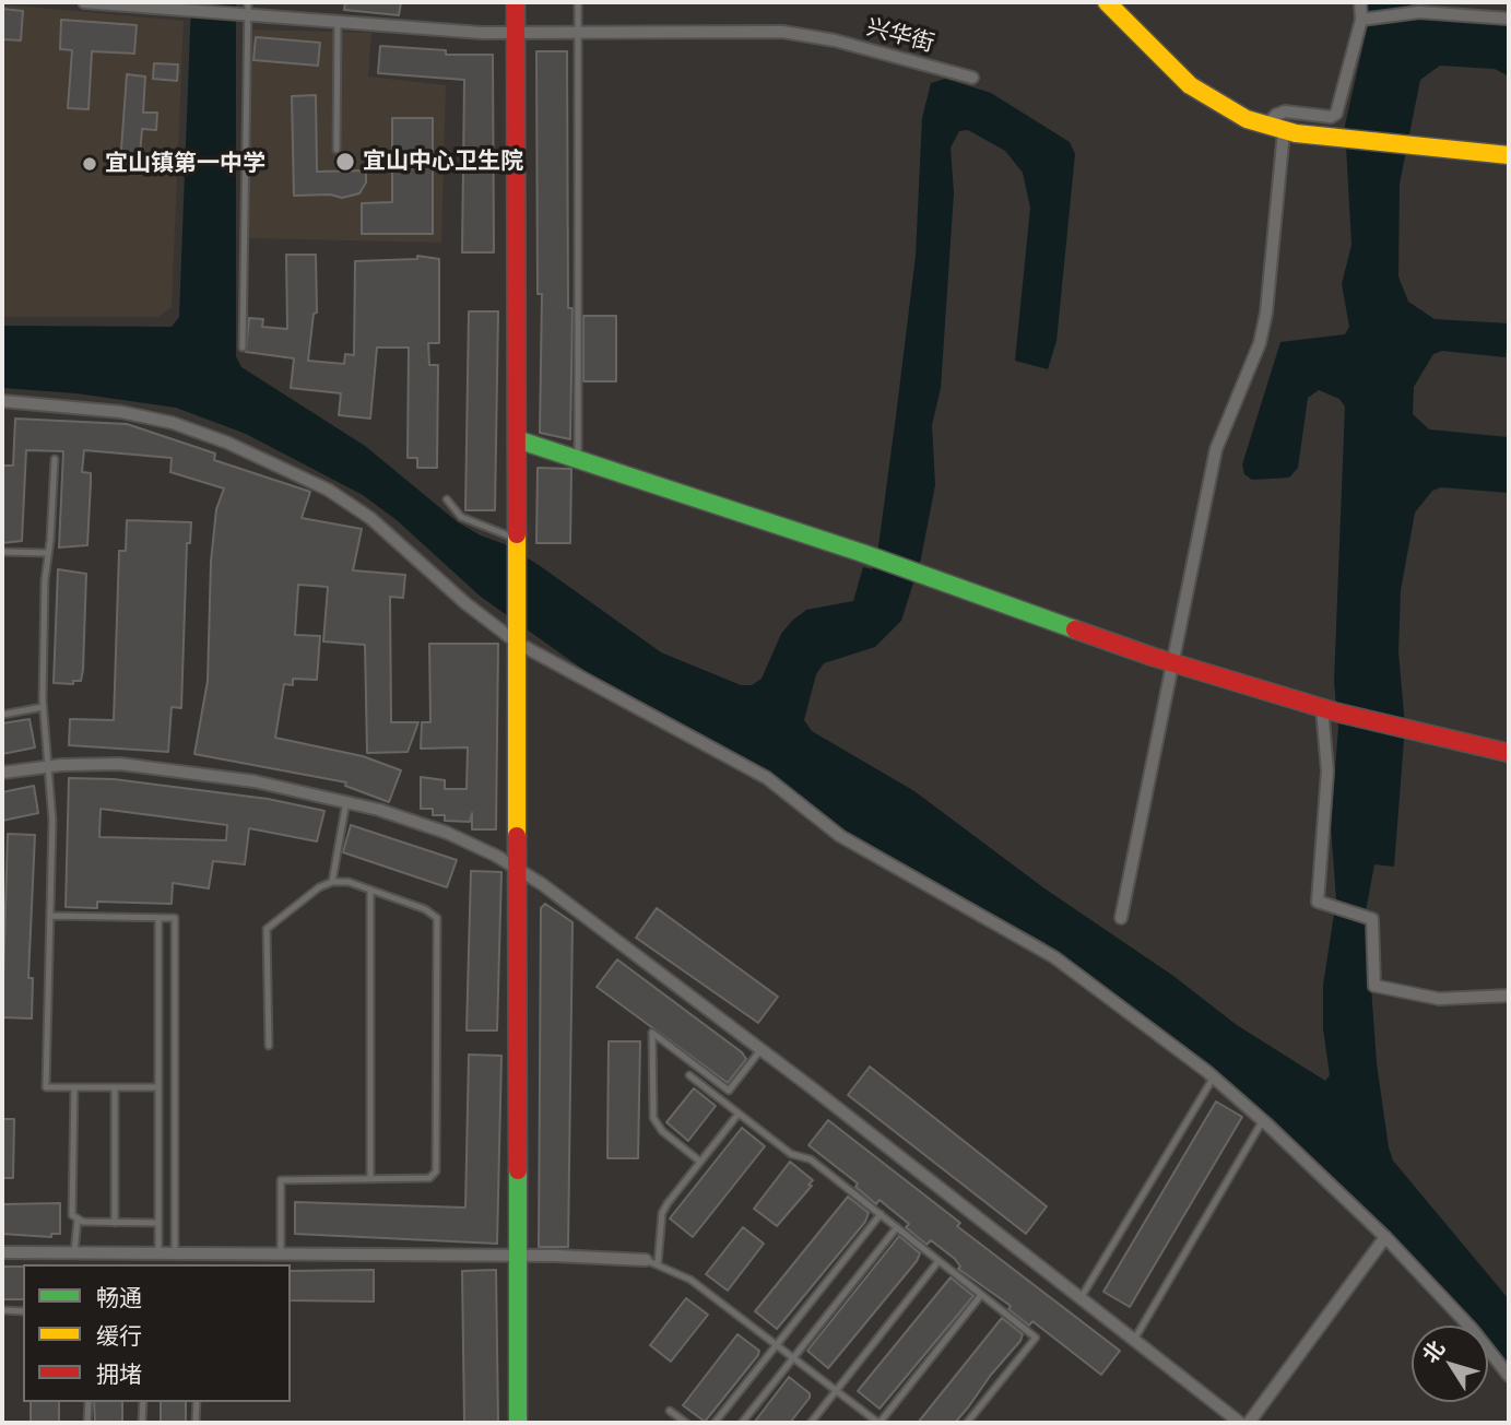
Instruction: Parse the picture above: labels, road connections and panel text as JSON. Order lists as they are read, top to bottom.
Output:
{
  "streets": {
    "street": ["兴华街"]
  },
  "places": ["宜山中心卫生院", "宜山镇第一中学"],
  "legend": ["畅通", "缓行", "拥堵"],
  "north": "top left"
}
